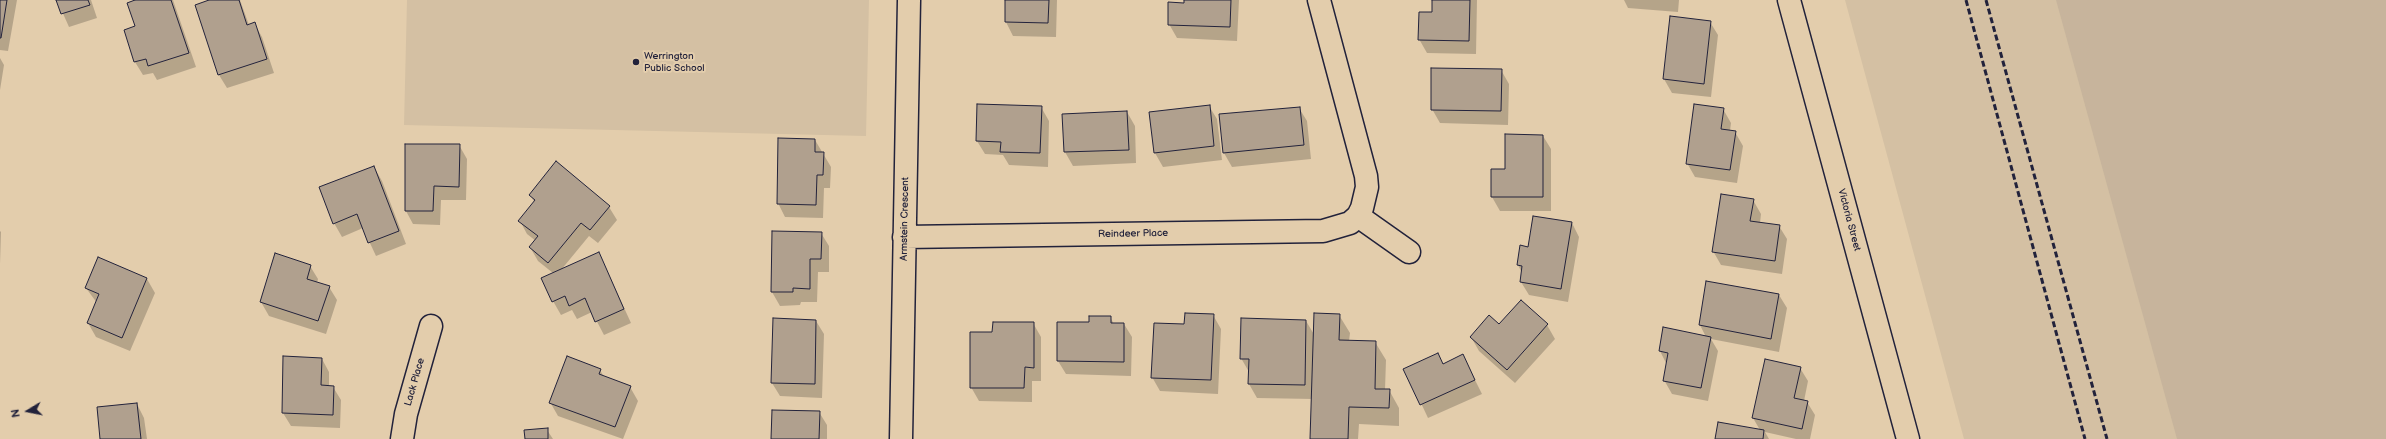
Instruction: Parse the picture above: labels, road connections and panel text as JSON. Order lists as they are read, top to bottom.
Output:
{
  "streets": {
    "street": [
      "Armstein Crescent",
      "Victoria Street",
      "Reindeer Place",
      "Lack Place"
    ]
  },
  "crossings": [
    ["Armstein Crescent", "Reindeer Place"]
  ],
  "places": ["Werrington Public School"],
  "north": "left"
}
